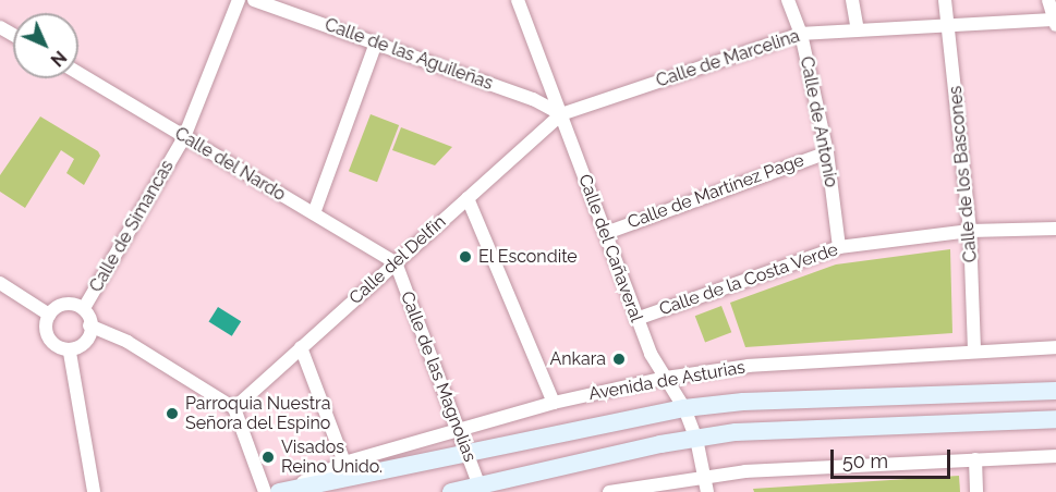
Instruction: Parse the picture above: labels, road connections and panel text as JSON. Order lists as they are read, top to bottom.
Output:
{
  "streets": {
    "main road": ["Avenida de Asturias"],
    "street": [
      "Calle de las Aguileñas",
      "Calle de Marcelina",
      "Calle de Antonio",
      "Calle del Nardo",
      "Calle de los Bascones",
      "Calle de Martínez Page",
      "Calle de Simancas",
      "Calle del Cañaveral",
      "Calle del Delfín",
      "Calle de la Costa Verde",
      "Calle de las Magnolias"
    ]
  },
  "crossings": [
    ["Calle de las Aguileñas", "Calle de Marcelina"],
    ["Calle de las Aguileñas", "Calle del Cañaveral"],
    ["Calle de las Aguileñas", "Calle del Delfín"],
    ["Calle de Marcelina", "Calle de Antonio"],
    ["Calle de Marcelina", "Calle de los Bascones"],
    ["Calle de Marcelina", "Calle del Cañaveral"],
    ["Calle de Marcelina", "Calle del Delfín"],
    ["Calle de Antonio", "Calle de Martínez Page"],
    ["Calle de Antonio", "Calle de la Costa Verde"],
    ["Calle del Nardo", "Calle de Simancas"],
    ["Calle del Nardo", "Calle del Delfín"],
    ["Calle del Nardo", "Calle de las Magnolias"],
    ["Calle de los Bascones", "Calle de la Costa Verde"],
    ["Calle de los Bascones", "Avenida de Asturias"],
    ["Calle de Martínez Page", "Calle del Cañaveral"],
    ["Calle del Cañaveral", "Calle del Delfín"],
    ["Calle del Cañaveral", "Calle de la Costa Verde"],
    ["Calle del Cañaveral", "Avenida de Asturias"],
    ["Calle del Delfín", "Calle de las Magnolias"],
    ["Calle de las Magnolias", "Avenida de Asturias"]
  ],
  "places": [
    "El Escondite",
    "Ankara",
    "Parroquia Nuestra Señora del Espino",
    "Visados Reino Unido."
  ],
  "scale_bar": "50 m",
  "north": "bottom right"
}
